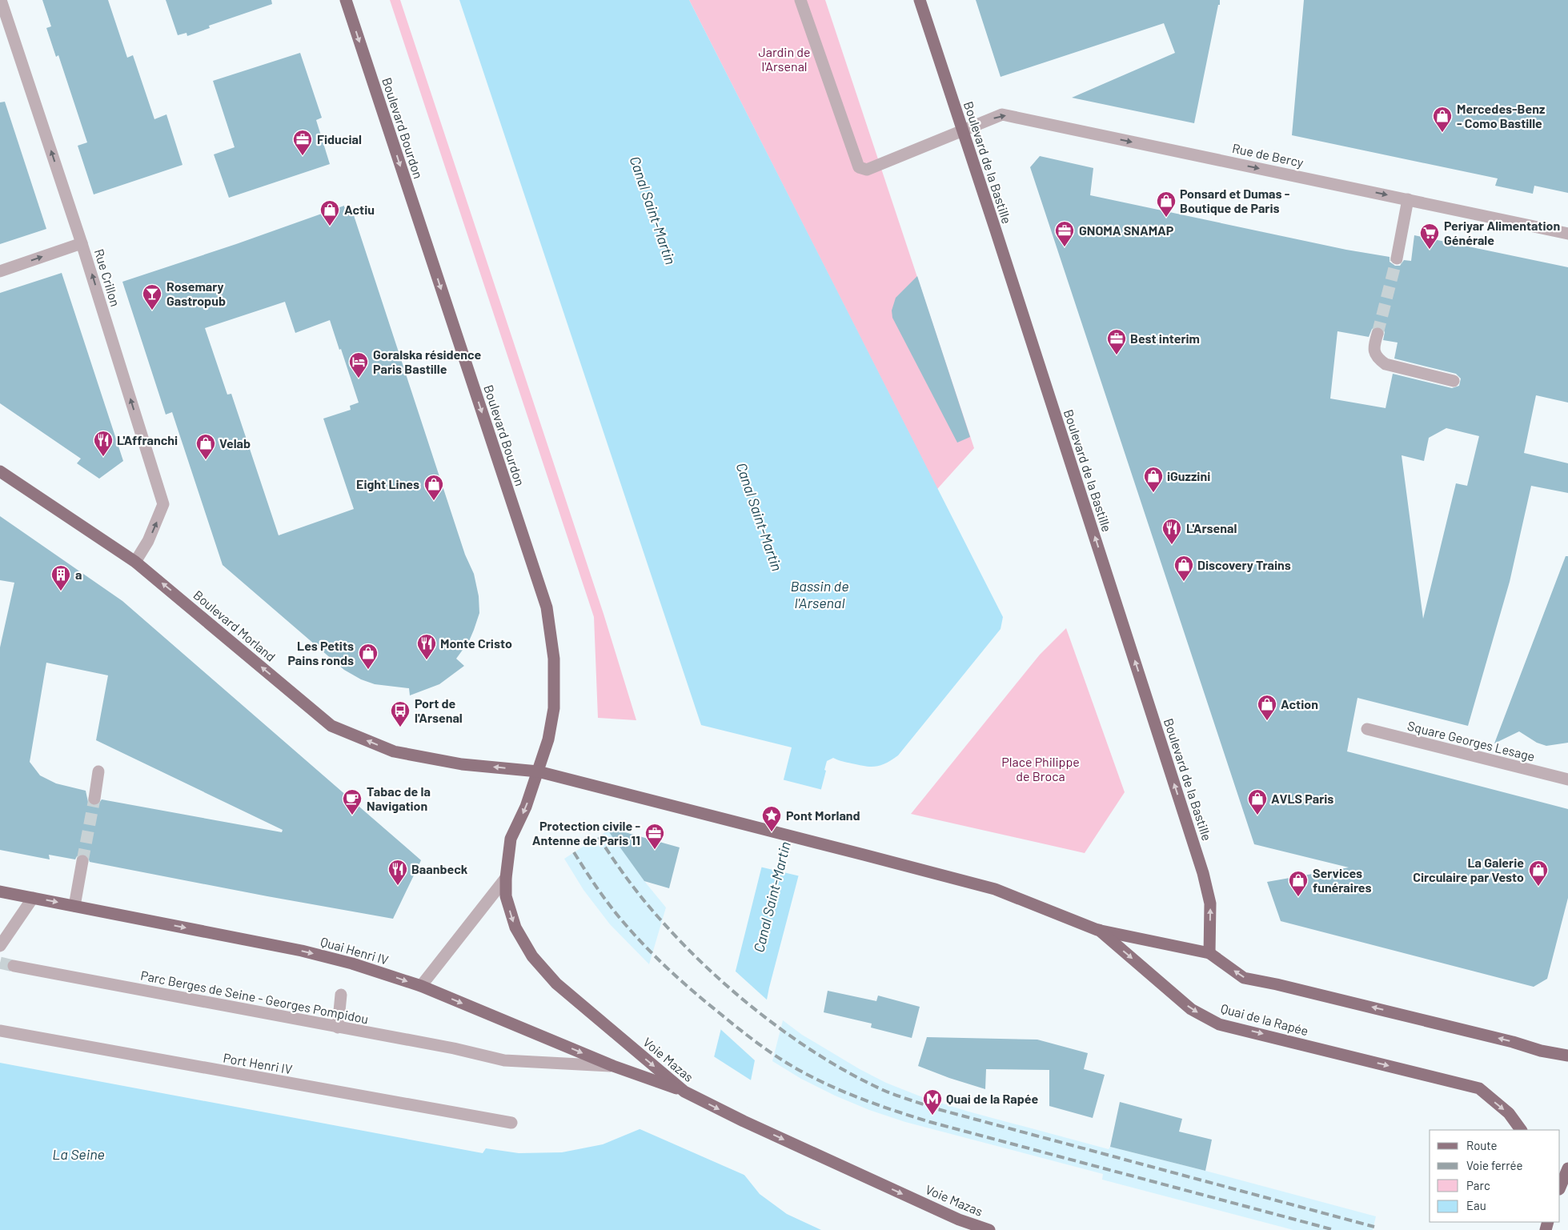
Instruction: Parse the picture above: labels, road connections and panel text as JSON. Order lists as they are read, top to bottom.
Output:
{
  "streets": {
    "main road": [
      "Boulevard Bourdon",
      "Boulevard de la Bastille",
      "Boulevard Morland",
      "Quai Henri IV",
      "Quai de la Rapée",
      "Voie Mazas"
    ],
    "street": [
      "Rue de Bercy",
      "Rue Crillon",
      "Square Georges Lesage",
      "Parc Berges de Seine - Georges Pompidou",
      "Port Henri IV"
    ]
  },
  "crossings": [
    ["Boulevard Bourdon", "Boulevard Morland"],
    ["Boulevard Bourdon", "Voie Mazas"],
    ["Rue de Bercy", "Boulevard de la Bastille"],
    ["Rue Crillon", "Boulevard Morland"],
    ["Boulevard Morland", "Voie Mazas"],
    ["Quai Henri IV", "Parc Berges de Seine - Georges Pompidou"],
    ["Quai Henri IV", "Voie Mazas"]
  ],
  "one_way": [
    "Boulevard Bourdon",
    "Rue de Bercy",
    "Boulevard de la Bastille",
    "Rue Crillon",
    "Boulevard Morland",
    "Quai Henri IV",
    "Voie Mazas"
  ],
  "water": ["Canal Saint-Martin", "Bassin de l'Arsenal", "La Seine"],
  "parks": ["Jardin de l'Arsenal", "Place Philippe de Broca"],
  "places": {
    "shop": [
      "Mercedes-Benz - Como Bastille",
      "Ponsard et Dumas - Boutique de Paris",
      "Actiu",
      "Velab",
      "iGuzzini",
      "Eight Lines",
      "Discovery Trains",
      "Les Petits Pains ronds",
      "Action",
      "AVLS Paris",
      "La Galerie Circulaire par Vesto",
      "Services funéraires"
    ],
    "office": [
      "Fiducial",
      "GNOMA SNAMAP",
      "Best interim",
      "Protection civile - Antenne de Paris 11"
    ],
    "supermarket": ["Periyar Alimentation Générale"],
    "bar": ["Rosemary Gastropub"],
    "hotel": ["Goralska résidence Paris Bastille"],
    "restaurant": [
      "L'Affranchi",
      "L'Arsenal",
      "Monte Cristo",
      "Baanbeck"
    ],
    "building": ["a"],
    "bus stop": ["Port de l'Arsenal"],
    "cafe": ["Tabac de la Navigation"],
    "place": ["Pont Morland"],
    "metro station": ["Quai de la Rapée"]
  },
  "legend": [
    "Route",
    "Voie ferrée",
    "Parc",
    "Eau"
  ]
}
